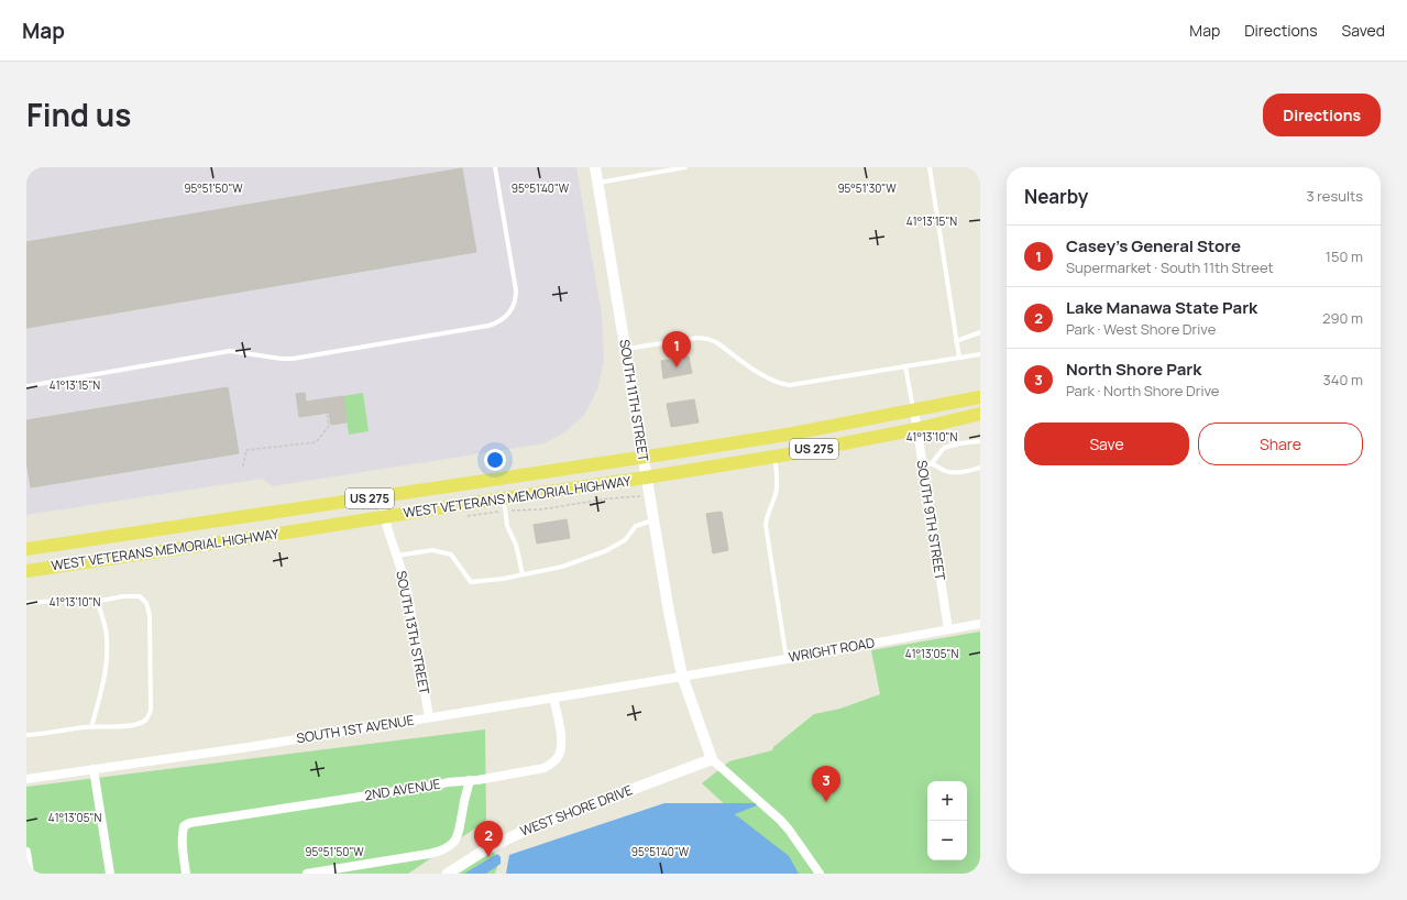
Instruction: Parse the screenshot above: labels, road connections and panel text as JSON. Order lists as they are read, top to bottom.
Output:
{
  "streets": {
    "main road": ["US 275", "WEST VETERANS MEMORIAL HIGHWAY"],
    "street": [
      "SOUTH 11TH STREET",
      "SOUTH 9TH STREET",
      "SOUTH 13TH STREET",
      "WRIGHT ROAD",
      "SOUTH 1ST AVENUE",
      "2ND AVENUE",
      "WEST SHORE DRIVE"
    ]
  },
  "crossings": [
    ["SOUTH 11TH STREET", "WEST VETERANS MEMORIAL HIGHWAY"],
    ["SOUTH 11TH STREET", "WRIGHT ROAD"],
    ["SOUTH 11TH STREET", "SOUTH 1ST AVENUE"],
    ["SOUTH 11TH STREET", "WEST SHORE DRIVE"],
    ["WEST VETERANS MEMORIAL HIGHWAY", "SOUTH 9TH STREET"],
    ["WEST VETERANS MEMORIAL HIGHWAY", "SOUTH 13TH STREET"],
    ["SOUTH 9TH STREET", "WRIGHT ROAD"],
    ["SOUTH 13TH STREET", "SOUTH 1ST AVENUE"],
    ["WRIGHT ROAD", "SOUTH 1ST AVENUE"],
    ["SOUTH 1ST AVENUE", "2ND AVENUE"]
  ],
  "page": {
    "header": "Map",
    "nav": ["Map", "Directions", "Saved"],
    "title": "Find us",
    "buttons": [
      "Directions",
      ["Save", "Share"]
    ],
    "heading": ["Nearby", "3 results"],
    "list": [
      {
        "mark": "1",
        "name": "Casey's General Store",
        "note": "Supermarket · South 11th Street",
        "value": "150 m"
      },
      {
        "mark": "2",
        "name": "Lake Manawa State Park",
        "note": "Park · West Shore Drive",
        "value": "290 m"
      },
      {
        "mark": "3",
        "name": "North Shore Park",
        "note": "Park · North Shore Drive",
        "value": "340 m"
      }
    ],
    "pins": ["1", "3", "2"],
    "map_buttons": ["+", "−"]
  },
  "coordinates": [
    "95°51'50\"W",
    "95°51'40\"W",
    "95°51'30\"W",
    "41°13'15\"N",
    "41°13'10\"N",
    "41°13'05\"N"
  ]
}
